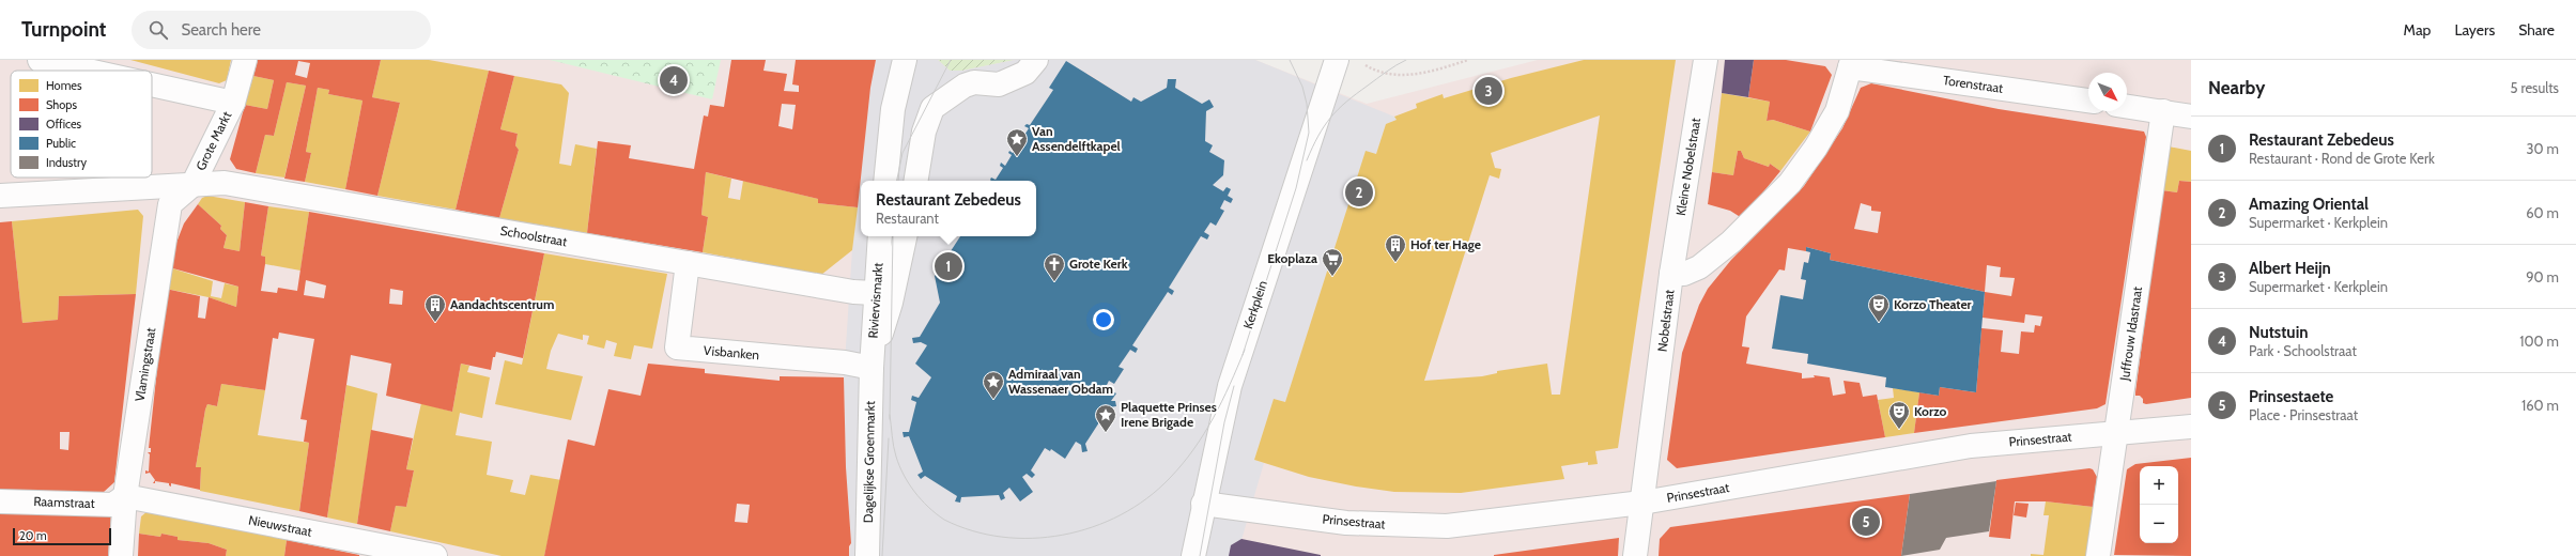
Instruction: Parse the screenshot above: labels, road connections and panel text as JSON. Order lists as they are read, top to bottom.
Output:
{
  "streets": {
    "street": [
      "Torenstraat",
      "Grote Markt",
      "Kleine Nobelstraat",
      "Schoolstraat",
      "Riviervismarkt",
      "Kerkplein",
      "Nobelstraat",
      "Juffrouw Idastraat",
      "Visbanken",
      "Vlamingstraat",
      "Prinsestraat",
      "Dagelijkse Groenmarkt",
      "Raamstraat",
      "Nieuwstraat"
    ]
  },
  "crossings": [
    ["Torenstraat", "Nobelstraat"],
    ["Grote Markt", "Schoolstraat"],
    ["Grote Markt", "Vlamingstraat"],
    ["Kleine Nobelstraat", "Nobelstraat"],
    ["Schoolstraat", "Riviervismarkt"],
    ["Schoolstraat", "Visbanken"],
    ["Schoolstraat", "Vlamingstraat"],
    ["Riviervismarkt", "Visbanken"],
    ["Riviervismarkt", "Dagelijkse Groenmarkt"],
    ["Kerkplein", "Prinsestraat"],
    ["Nobelstraat", "Prinsestraat"],
    ["Juffrouw Idastraat", "Prinsestraat"],
    ["Visbanken", "Dagelijkse Groenmarkt"],
    ["Vlamingstraat", "Raamstraat"],
    ["Vlamingstraat", "Nieuwstraat"],
    ["Raamstraat", "Nieuwstraat"]
  ],
  "places": {
    "place": ["Van Assendelftkapel", "Admiraal van Wassenaer Obdam", "Plaquette Prinses Irene Brigade"],
    "building": ["Hof ter Hage", "Aandachtscentrum"],
    "supermarket": ["Ekoplaza"],
    "church": ["Grote Kerk"],
    "theatre": ["Korzo Theater", "Korzo"]
  },
  "legend": [
    "Homes",
    "Shops",
    "Offices",
    "Public",
    "Industry"
  ],
  "scale_bar": "20 m",
  "north": "bottom right",
  "page": {
    "header": "Turnpoint",
    "search": "Search here",
    "nav": ["Map", "Layers", "Share"],
    "heading": ["Nearby", "5 results"],
    "pins": [
      "4",
      "3",
      "2",
      "1",
      "5"
    ],
    "list": [
      {
        "mark": "1",
        "name": "Restaurant Zebedeus",
        "note": "Restaurant · Rond de Grote Kerk",
        "value": "30 m"
      },
      {
        "mark": "2",
        "name": "Amazing Oriental",
        "note": "Supermarket · Kerkplein",
        "value": "60 m"
      },
      {
        "mark": "3",
        "name": "Albert Heijn",
        "note": "Supermarket · Kerkplein",
        "value": "90 m"
      },
      {
        "mark": "4",
        "name": "Nutstuin",
        "note": "Park · Schoolstraat",
        "value": "100 m"
      },
      {
        "mark": "5",
        "name": "Prinsestaete",
        "note": "Place · Prinsestraat",
        "value": "160 m"
      }
    ],
    "popup": ["Restaurant Zebedeus", "Restaurant"],
    "map_buttons": ["+", "−"],
    "scale": "20 m"
  }
}
